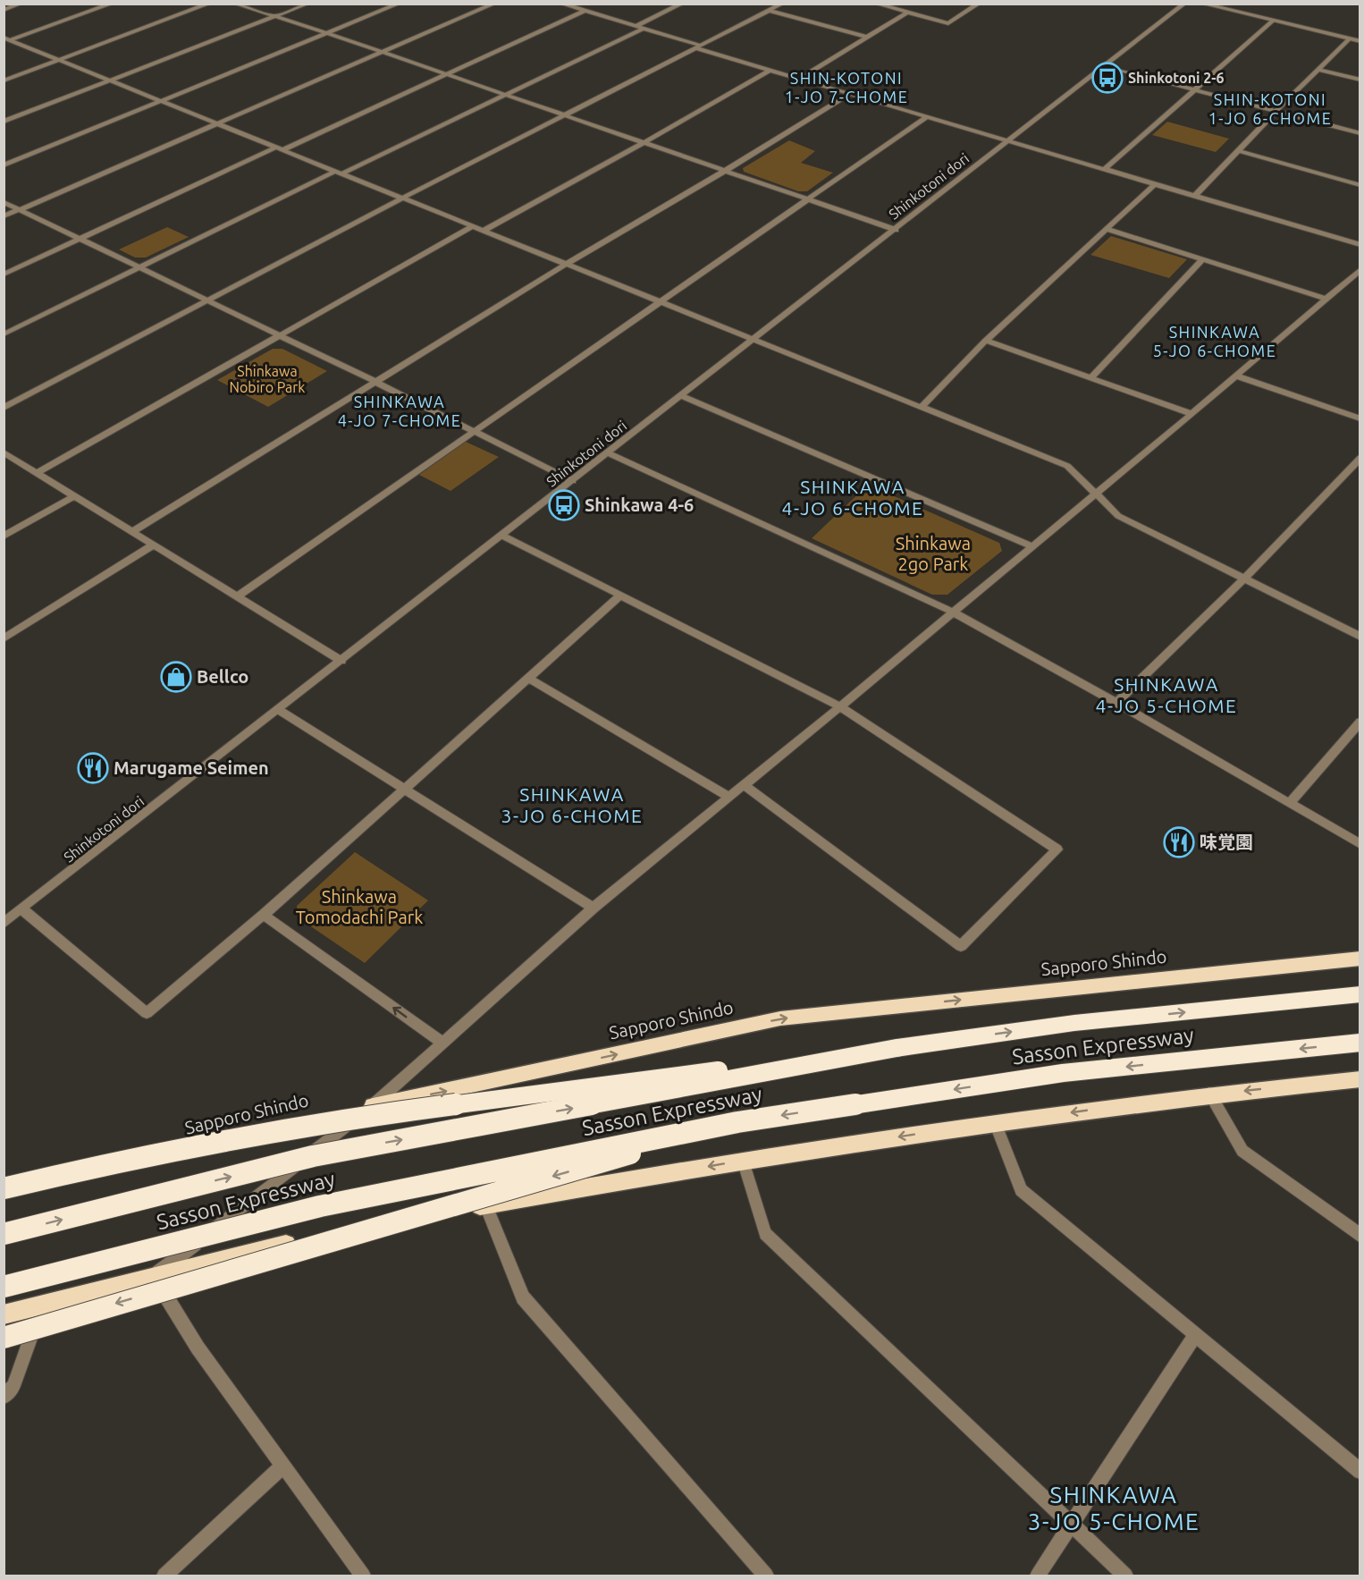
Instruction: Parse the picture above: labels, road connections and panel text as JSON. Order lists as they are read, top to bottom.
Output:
{
  "streets": {
    "highway": ["Sapporo Shindo", "Sasson Expressway"],
    "street": ["Shinkotoni dori"]
  },
  "districts": [
    "SHIN-KOTONI 1-JO 7-CHOME",
    "SHIN-KOTONI 1-JO 6-CHOME",
    "SHINKAWA 5-JO 6-CHOME",
    "SHINKAWA 4-JO 7-CHOME",
    "SHINKAWA 4-JO 6-CHOME",
    "SHINKAWA 4-JO 5-CHOME",
    "SHINKAWA 3-JO 6-CHOME",
    "SHINKAWA 3-JO 5-CHOME"
  ],
  "parks": ["Shinkawa Nobiro Park", "Shinkawa 2go Park", "Shinkawa Tomodachi Park"],
  "places": {
    "bus stop": ["Shinkotoni 2-6", "Shinkawa 4-6"],
    "shop": ["Bellco"],
    "restaurant": ["Marugame Seimen", "味覚園"]
  }
}
